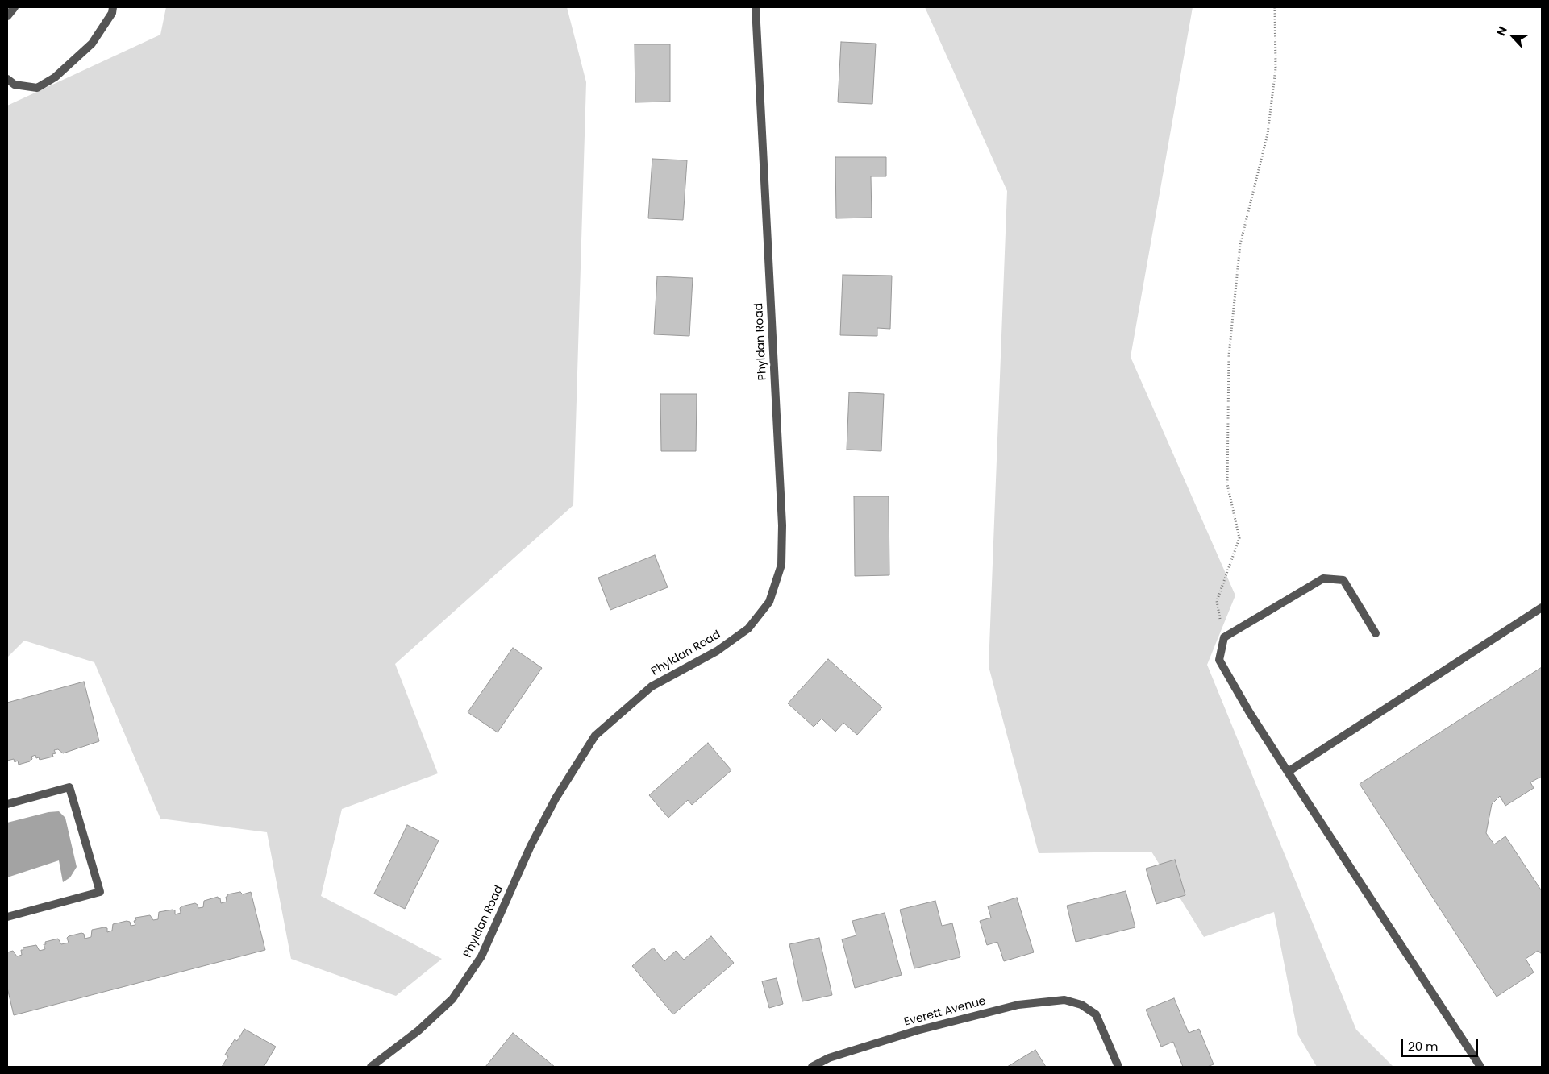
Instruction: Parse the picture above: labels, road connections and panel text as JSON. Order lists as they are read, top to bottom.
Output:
{
  "streets": {
    "street": ["Phyldan Road", "Everett Avenue"]
  },
  "scale_bar": "20 m",
  "north": "top left"
}
